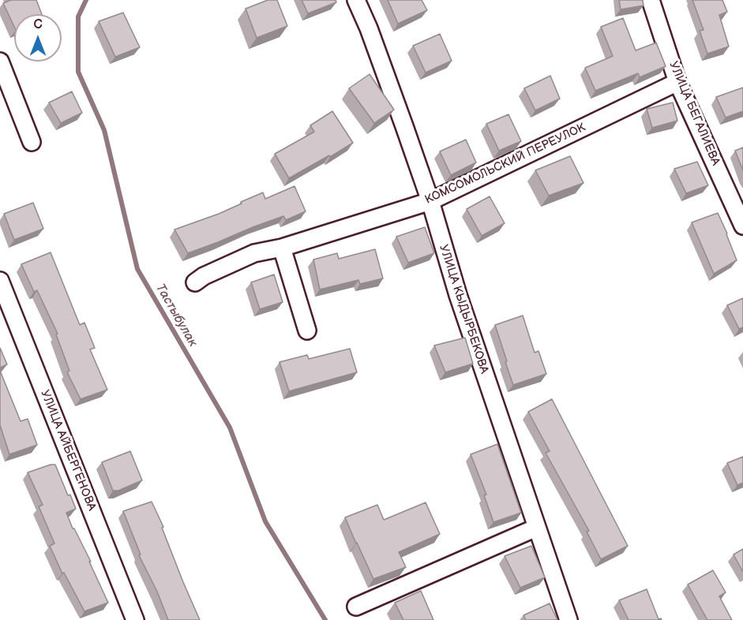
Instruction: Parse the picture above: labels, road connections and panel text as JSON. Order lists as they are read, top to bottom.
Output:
{
  "streets": {
    "street": [
      "УЛИЦА БЕГАЛИЕВА",
      "КОМСОМОЛЬСКИЙ ПЕРЕУЛОК",
      "УЛИЦА КЫДЫРБЕКОВА",
      "УЛИЦА АЙБЕРГЕНОВА"
    ]
  },
  "crossings": [
    ["УЛИЦА БЕГАЛИЕВА", "КОМСОМОЛЬСКИЙ ПЕРЕУЛОК"],
    ["КОМСОМОЛЬСКИЙ ПЕРЕУЛОК", "УЛИЦА КЫДЫРБЕКОВА"]
  ],
  "water": ["Тастыбулак"],
  "north": "top"
}
